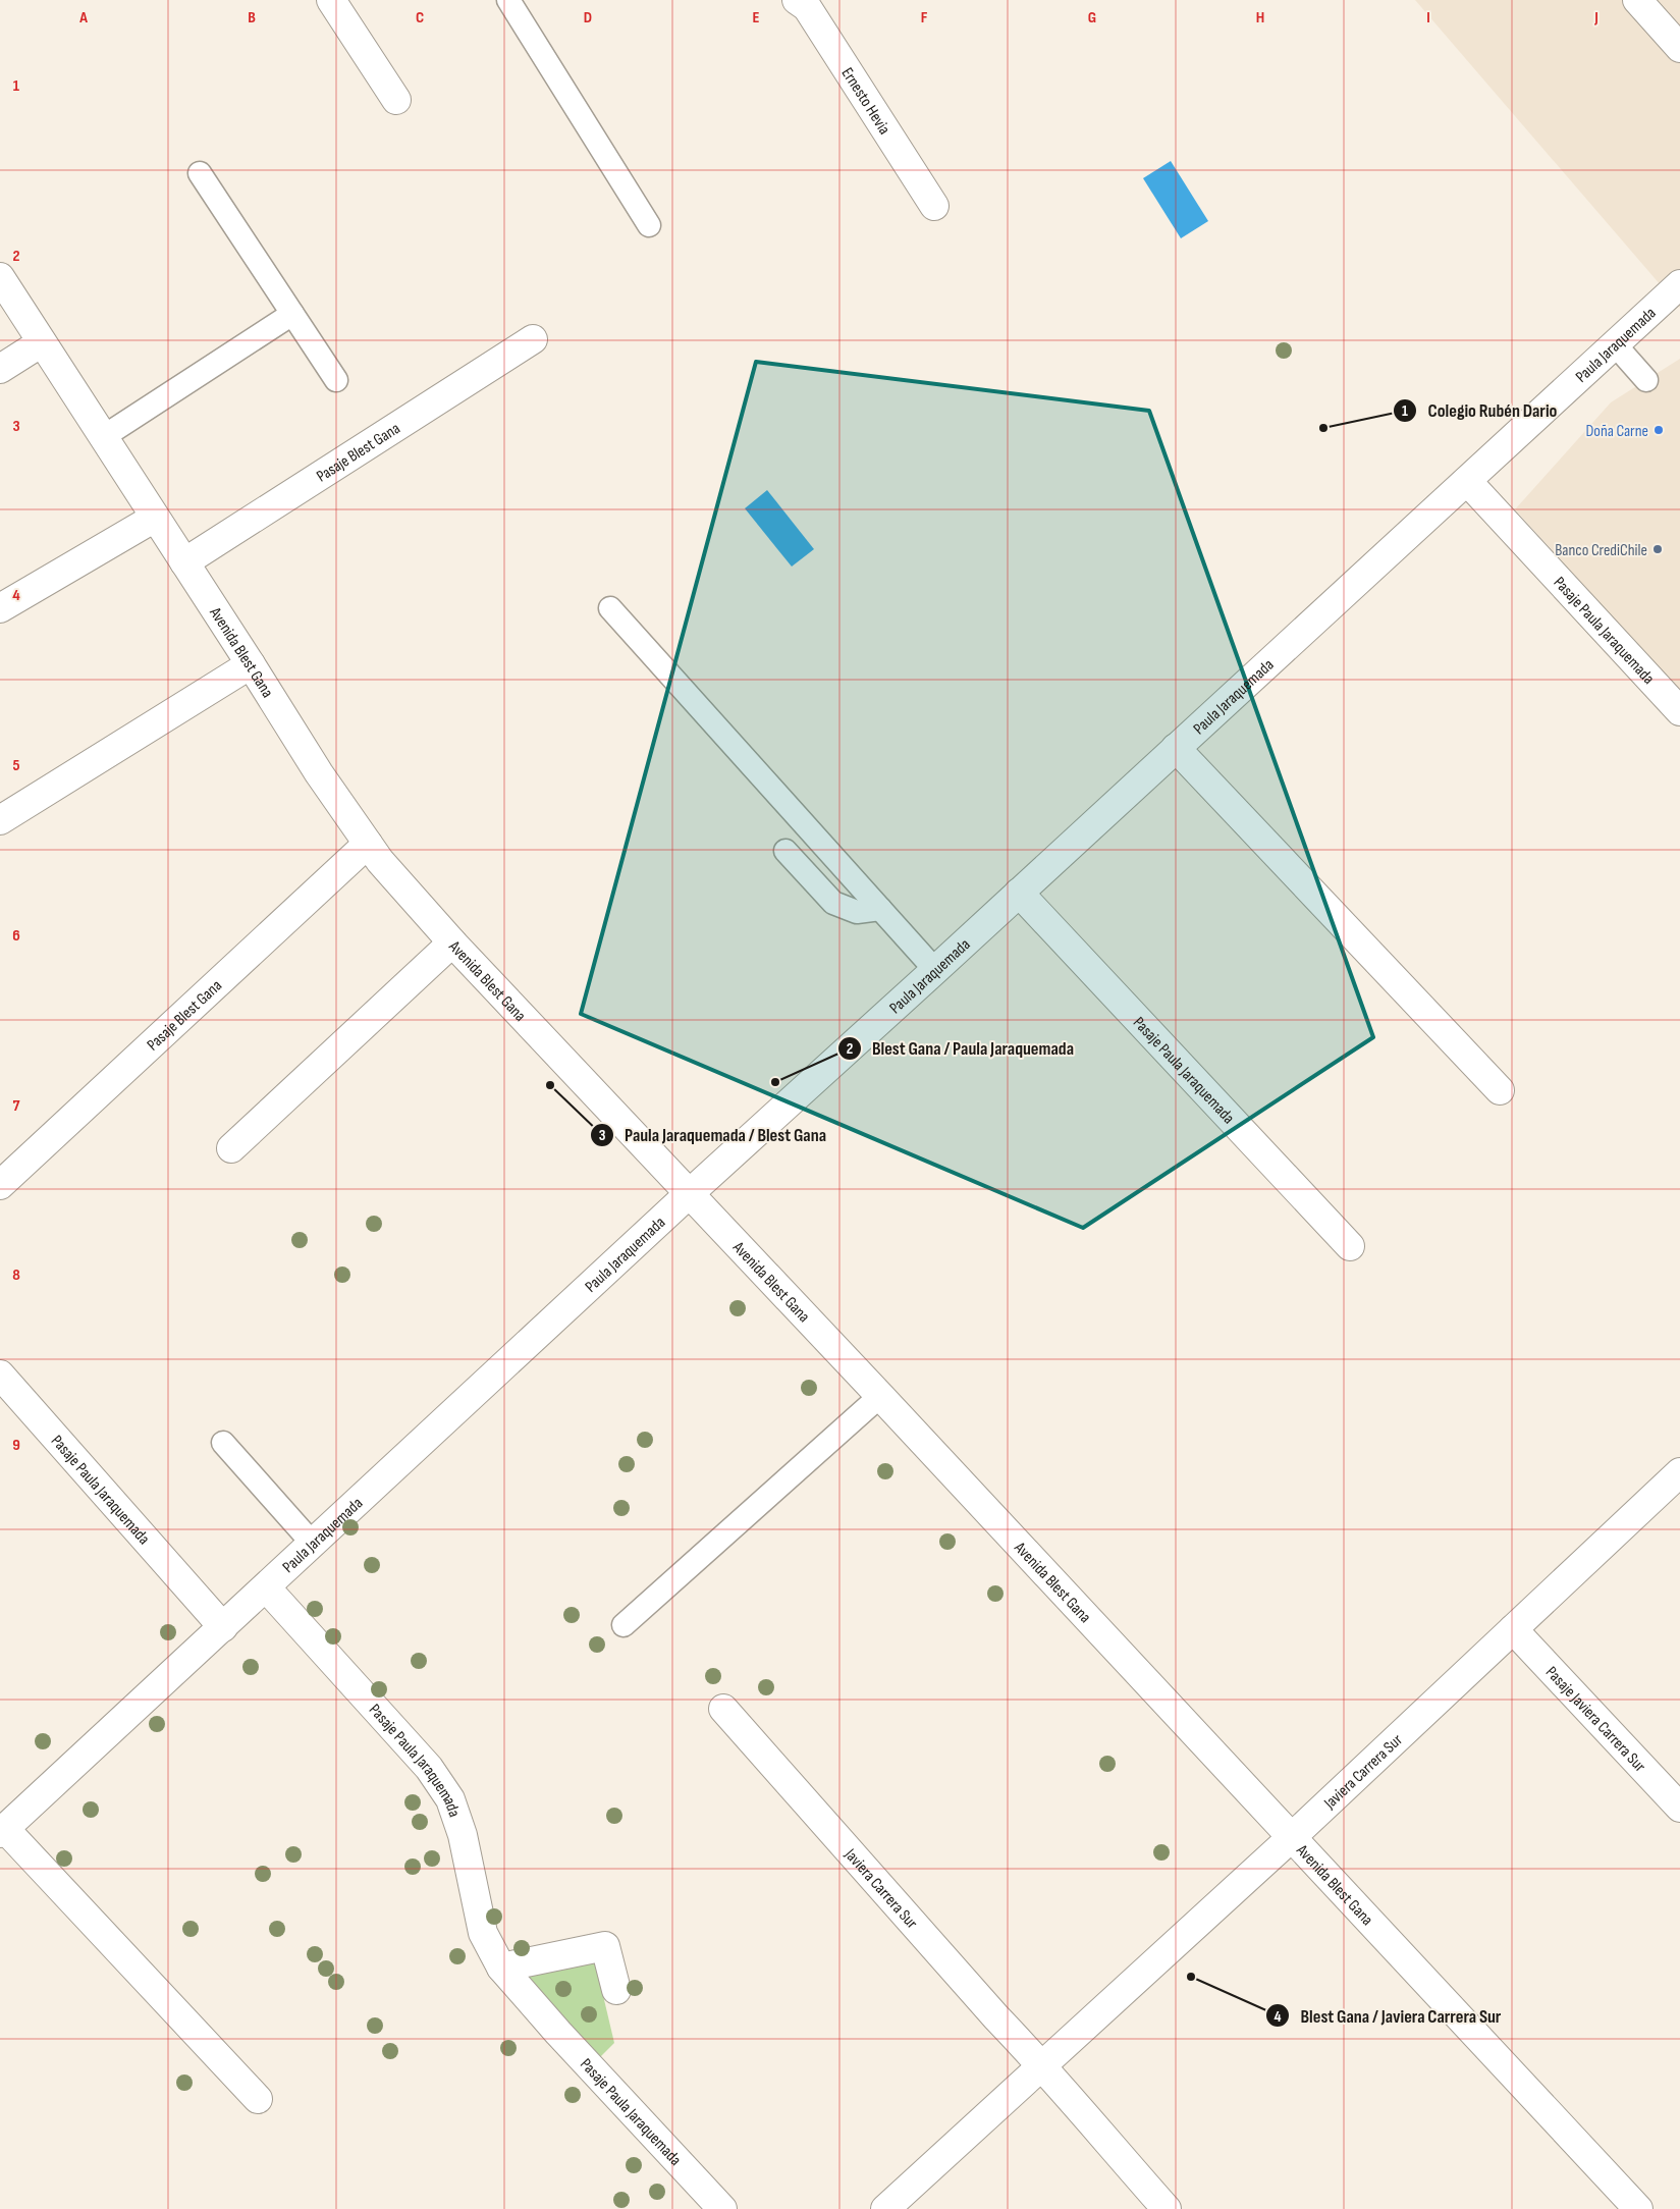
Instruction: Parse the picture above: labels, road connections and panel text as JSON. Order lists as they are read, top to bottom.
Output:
{
  "streets": {
    "street": [
      "Ernesto Hevia",
      "Paula Jaraquemada",
      "Pasaje Blest Gana",
      "Pasaje Paula Jaraquemada",
      "Avenida Blest Gana",
      "Pasaje Javiera Carrera Sur",
      "Javiera Carrera Sur"
    ]
  },
  "crossings": [
    ["Paula Jaraquemada", "Pasaje Paula Jaraquemada"],
    ["Paula Jaraquemada", "Avenida Blest Gana"],
    ["Pasaje Blest Gana", "Avenida Blest Gana"],
    ["Avenida Blest Gana", "Javiera Carrera Sur"],
    ["Pasaje Javiera Carrera Sur", "Javiera Carrera Sur"]
  ],
  "places": [
    "Colegio Rubén Dario",
    "Doña Carne",
    "Banco CrediChile",
    "Blest Gana / Paula Jaraquemada",
    "Paula Jaraquemada / Blest Gana",
    "Blest Gana / Javiera Carrera Sur"
  ],
  "grid": {
    "columns": [
      "A",
      "B",
      "C",
      "D",
      "E",
      "F",
      "G",
      "H",
      "I",
      "J"
    ],
    "rows": [
      "1",
      "2",
      "3",
      "4",
      "5",
      "6",
      "7",
      "8",
      "9"
    ]
  }
}
